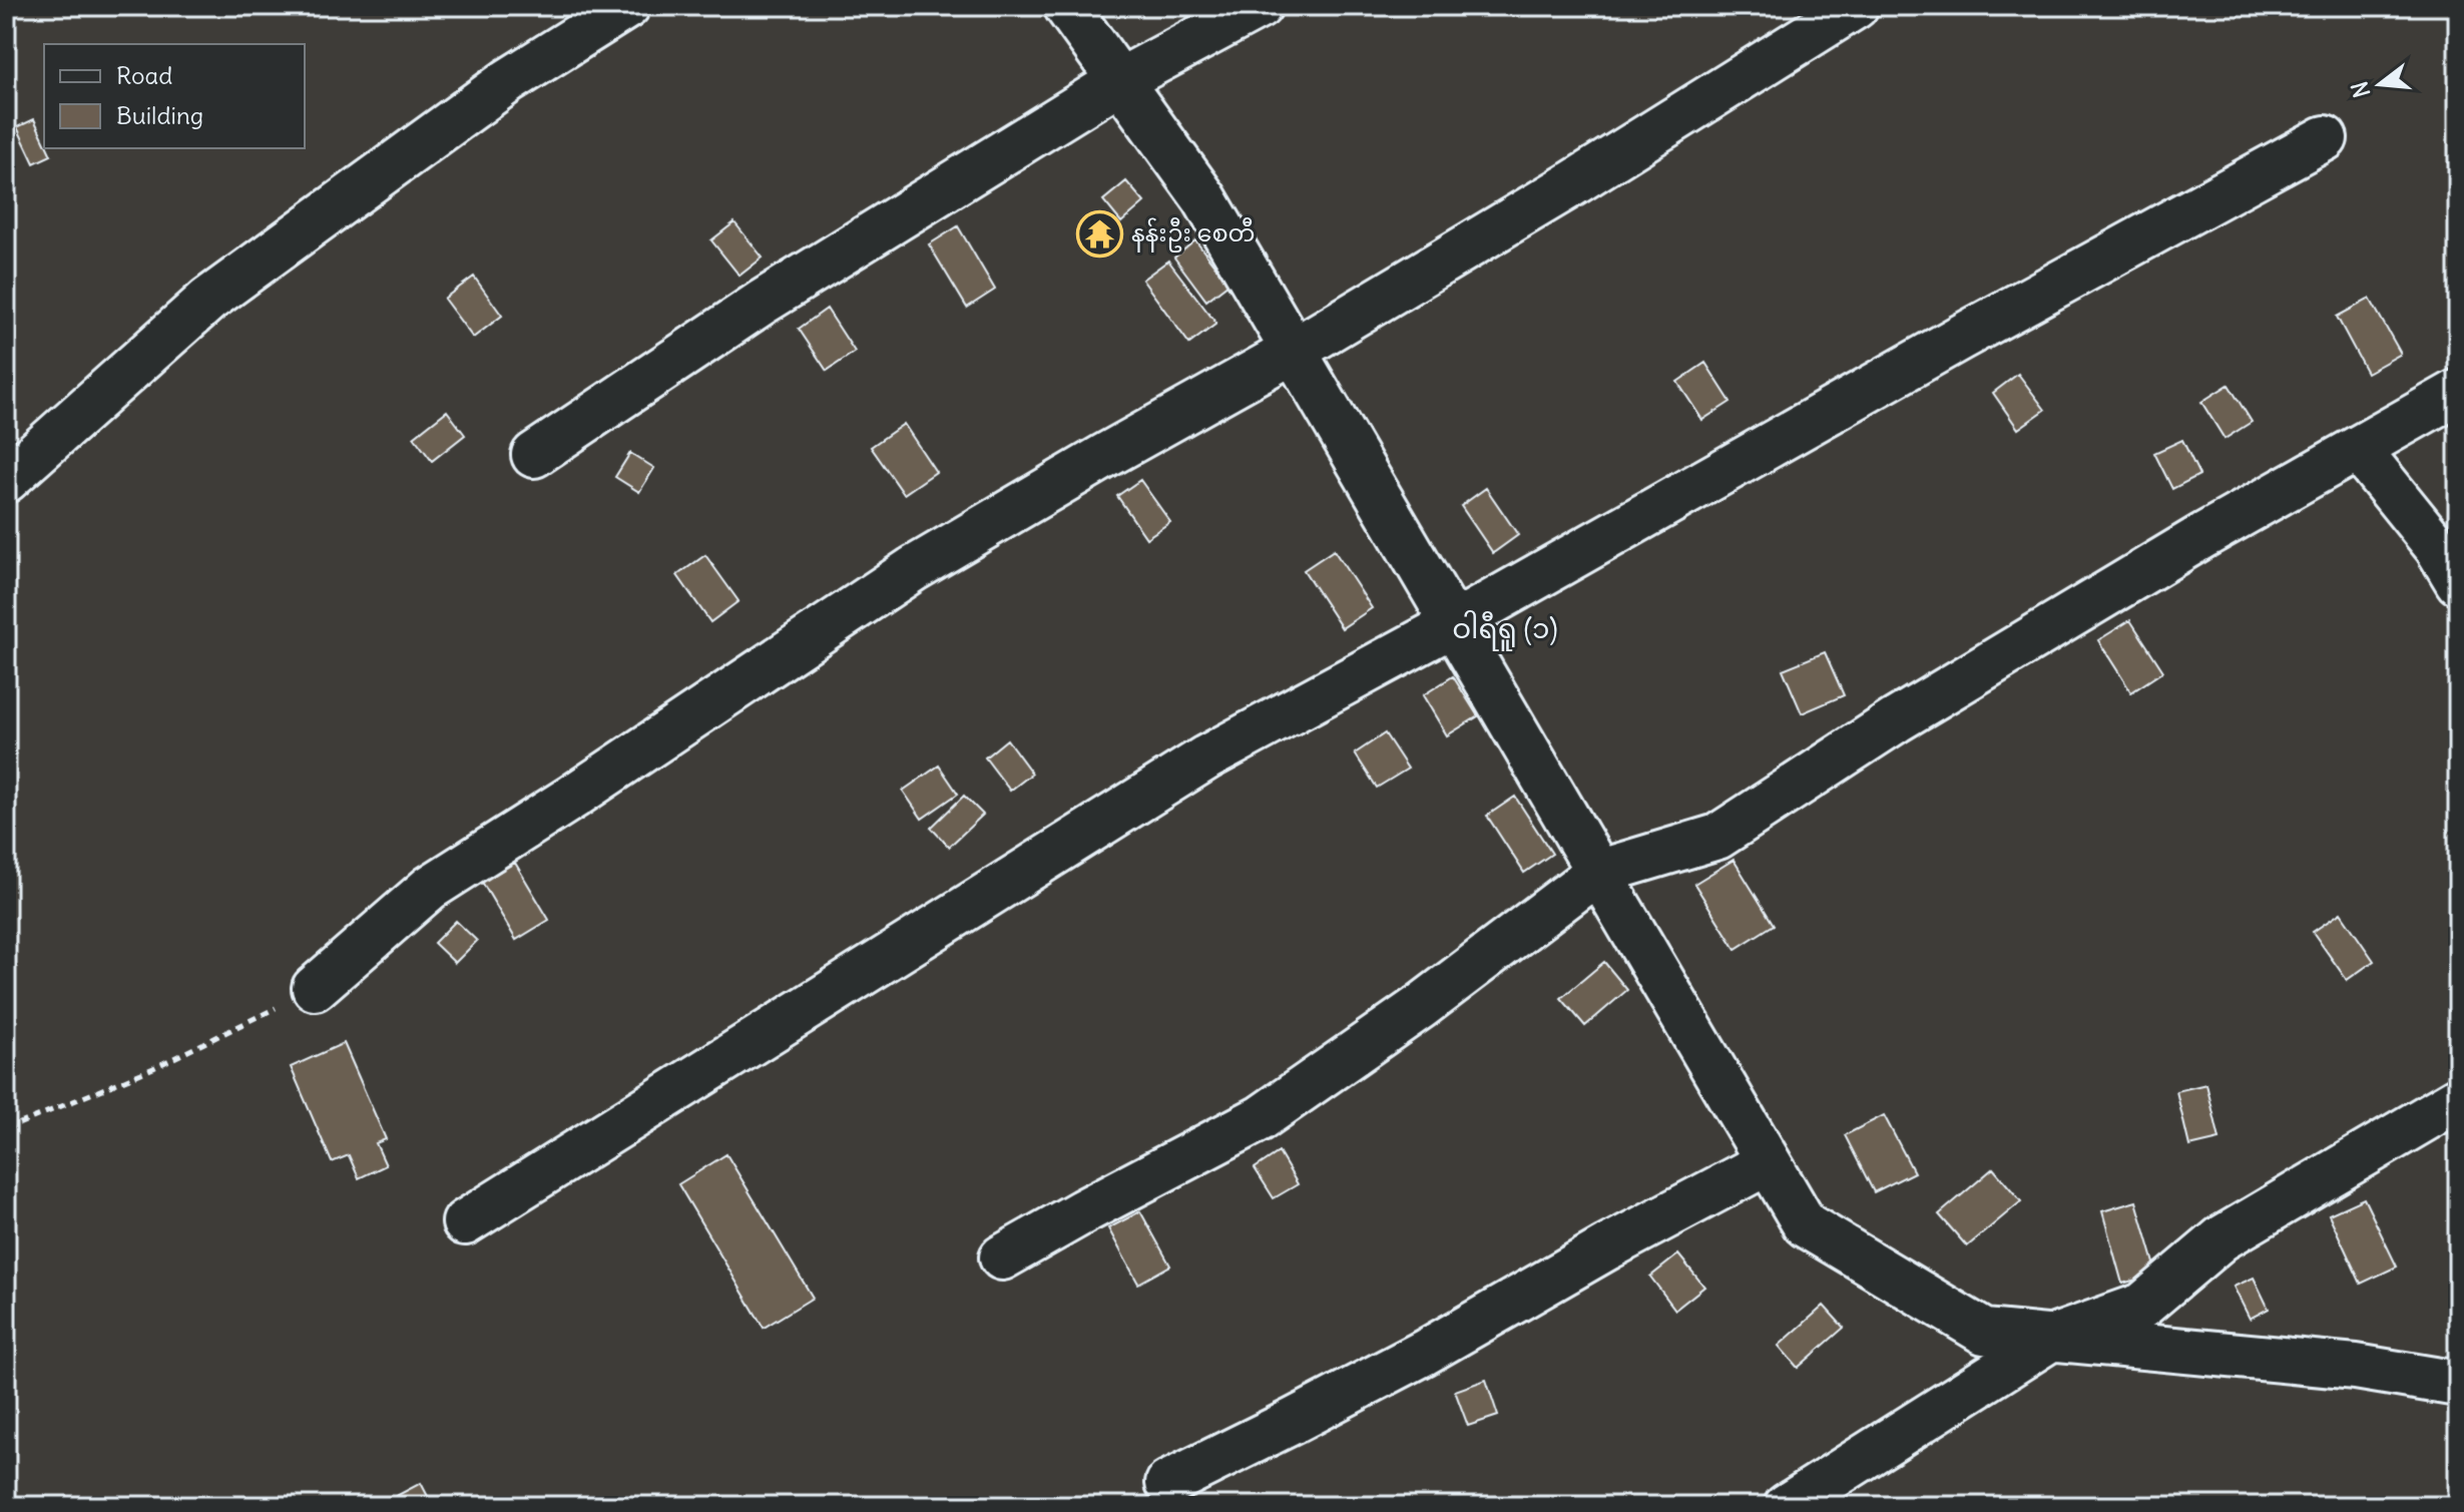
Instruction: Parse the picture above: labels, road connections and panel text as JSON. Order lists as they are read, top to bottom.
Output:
{
  "districts": ["ဝါရီရူ (၁)"],
  "places": {
    "temple": ["နန်းဦး စေတီ"]
  },
  "legend": ["Road", "Building"],
  "north": "left"
}
